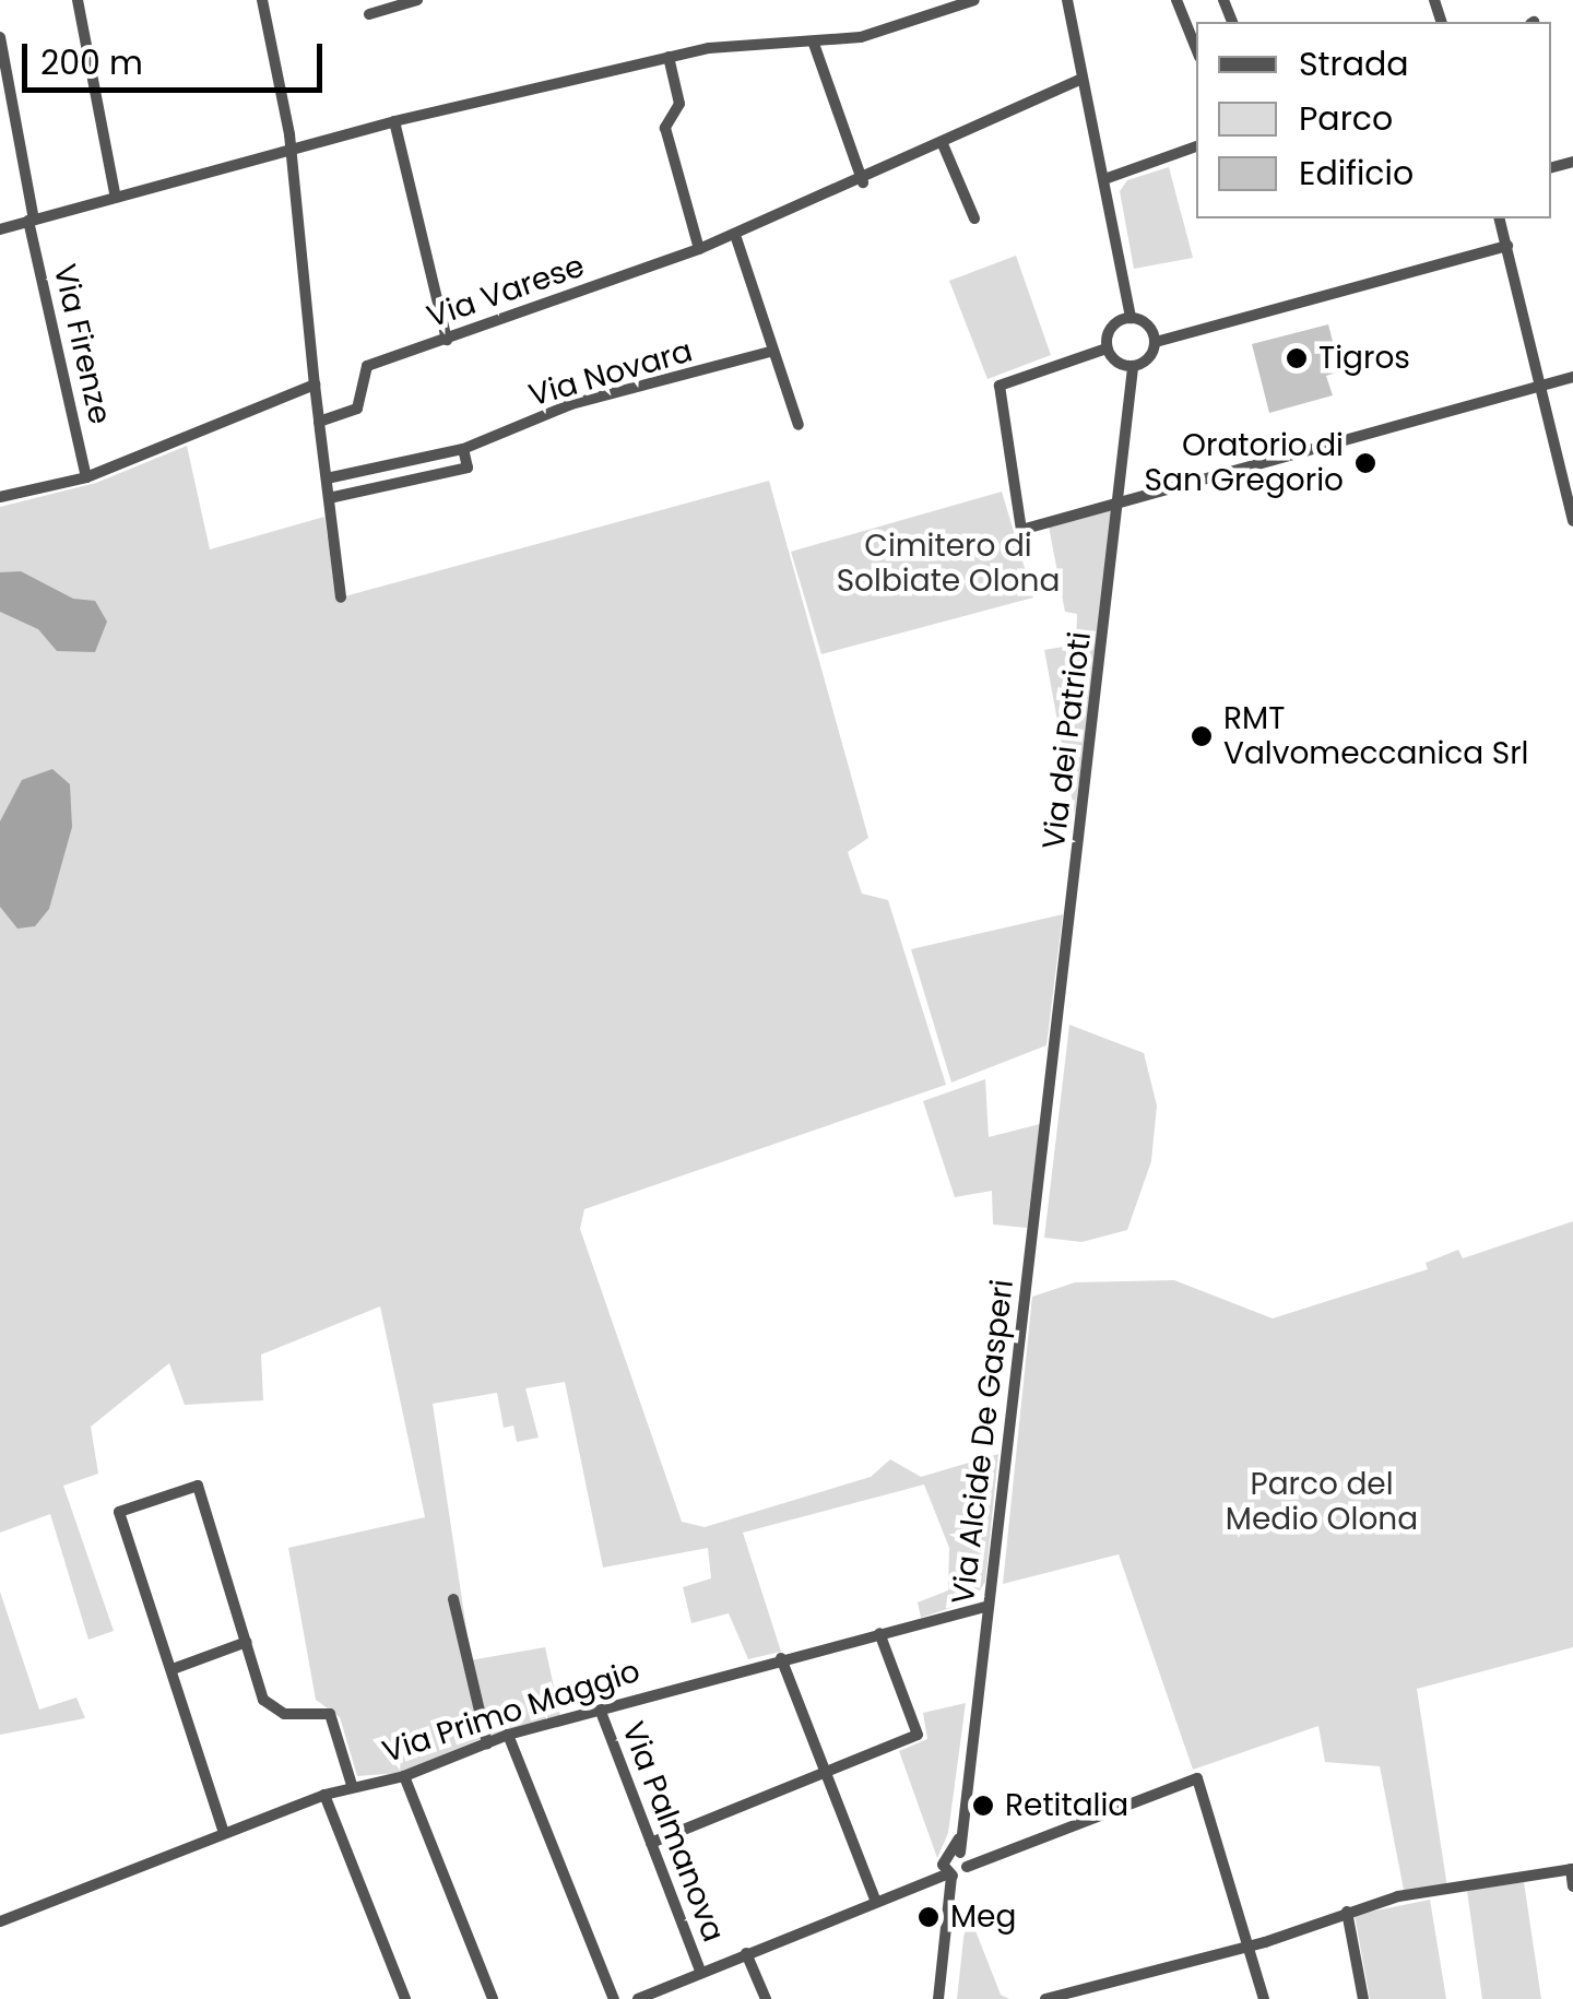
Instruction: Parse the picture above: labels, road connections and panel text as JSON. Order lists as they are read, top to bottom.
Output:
{
  "streets": {
    "street": [
      "Via Varese",
      "Via Firenze",
      "Via Novara",
      "Via dei Patrioti",
      "Via Alcide De Gasperi",
      "Via Primo Maggio",
      "Via Palmanova"
    ]
  },
  "crossings": [
    ["Via dei Patrioti", "Via Alcide De Gasperi"],
    ["Via Alcide De Gasperi", "Via Primo Maggio"],
    ["Via Primo Maggio", "Via Palmanova"]
  ],
  "parks": ["Cimitero di Solbiate Olona", "Parco del Medio Olona"],
  "places": [
    "Tigros",
    "Oratorio di San Gregorio",
    "RMT Valvomeccanica Srl",
    "Retitalia",
    "Meg"
  ],
  "legend": ["Strada", "Parco", "Edificio"],
  "scale_bar": "200 m"
}
